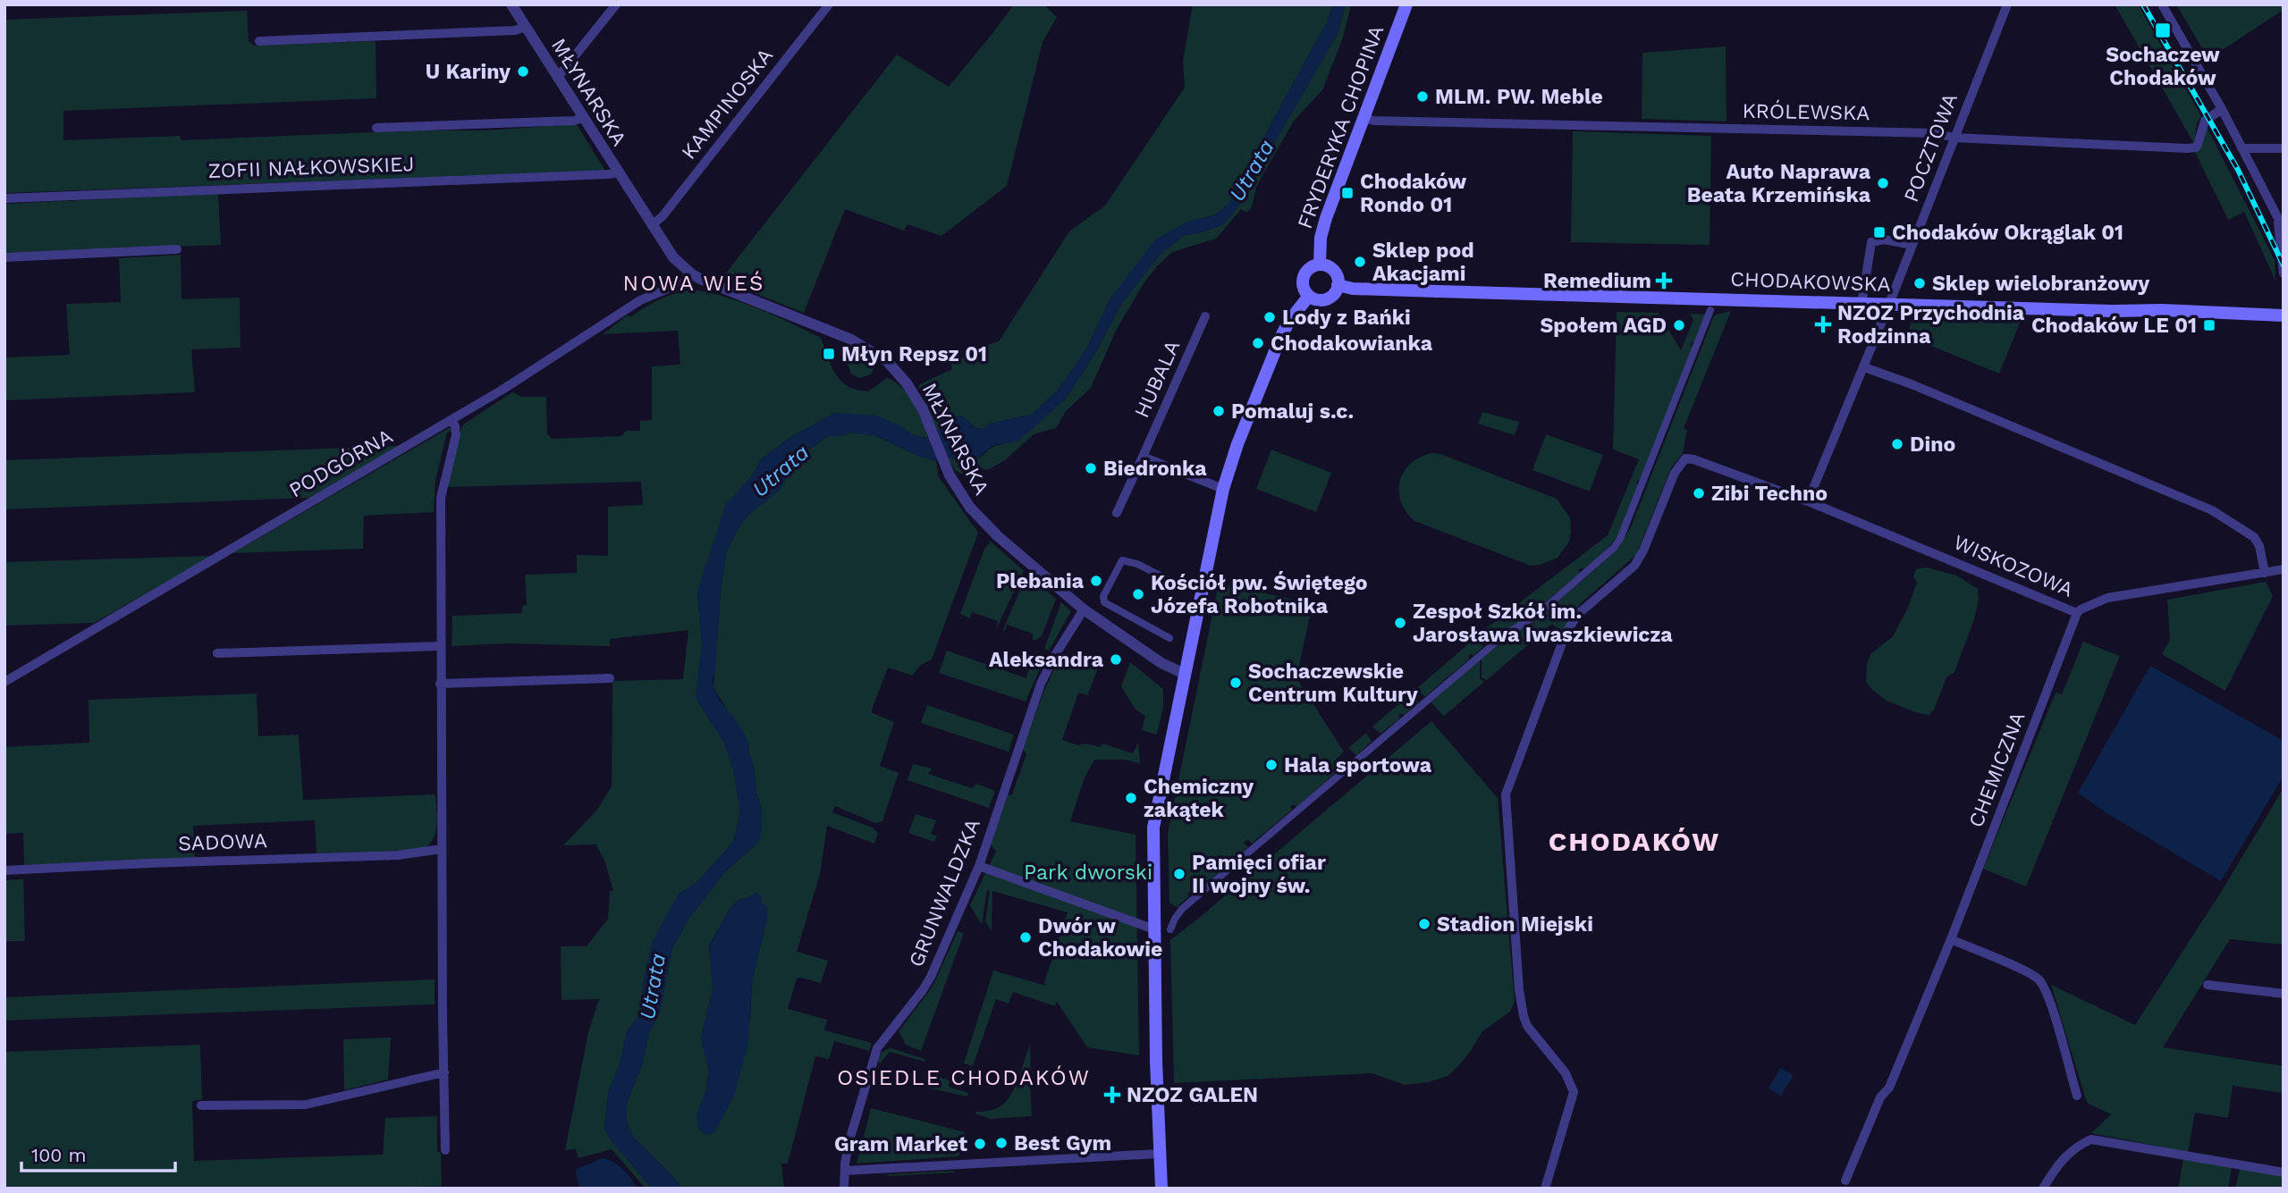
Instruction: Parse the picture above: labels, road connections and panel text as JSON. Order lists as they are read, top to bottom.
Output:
{
  "streets": {
    "main road": ["FRYDERYKA CHOPINA", "CHODAKOWSKA"],
    "street": [
      "MŁYNARSKA",
      "KAMPINOSKA",
      "KRÓLEWSKA",
      "POCZTOWA",
      "ZOFII NAŁKOWSKIEJ",
      "HUBALA",
      "PODGÓRNA",
      "WISKOZOWA",
      "CHEMICZNA",
      "SADOWA",
      "GRUNWALDZKA"
    ]
  },
  "crossings": [
    ["MŁYNARSKA", "KAMPINOSKA"],
    ["MŁYNARSKA", "ZOFII NAŁKOWSKIEJ"],
    ["MŁYNARSKA", "PODGÓRNA"],
    ["MŁYNARSKA", "GRUNWALDZKA"],
    ["KRÓLEWSKA", "FRYDERYKA CHOPINA"],
    ["KRÓLEWSKA", "POCZTOWA"],
    ["FRYDERYKA CHOPINA", "CHODAKOWSKA"],
    ["POCZTOWA", "CHODAKOWSKA"],
    ["POCZTOWA", "WISKOZOWA"],
    ["WISKOZOWA", "CHEMICZNA"]
  ],
  "districts": ["NOWA WIEŚ", "CHODAKÓW", "OSIEDLE CHODAKÓW"],
  "water": ["Utrata"],
  "parks": ["Park dworski"],
  "places": {
    "transit": [
      "Sochaczew Chodaków",
      "Chodaków Rondo 01",
      "Chodaków Okrąglak 01",
      "Chodaków LE 01",
      "Młyn Repsz 01"
    ],
    "other": [
      "U Kariny",
      "MLM. PW. Meble",
      "Auto Naprawa Beata Krzemińska",
      "Sklep pod Akacjami",
      "Sklep wielobranżowy",
      "Lody z Bańki",
      "Społem AGD",
      "Chodakowianka",
      "Pomaluj s.c.",
      "Dino",
      "Biedronka",
      "Zibi Techno",
      "Plebania",
      "Kościół pw. Świętego Józefa Robotnika",
      "Zespoł Szkół im. Jarosława Iwaszkiewicza",
      "Aleksandra",
      "Sochaczewskie Centrum Kultury",
      "Hala sportowa",
      "Chemiczny zakątek",
      "Pamięci ofiar II wojny św.",
      "Stadion Miejski",
      "Dwór w Chodakowie",
      "Best Gym",
      "Gram Market"
    ],
    "health": ["Remedium", "NZOZ Przychodnia Rodzinna", "NZOZ GALEN"]
  },
  "scale_bar": "100 m"
}
